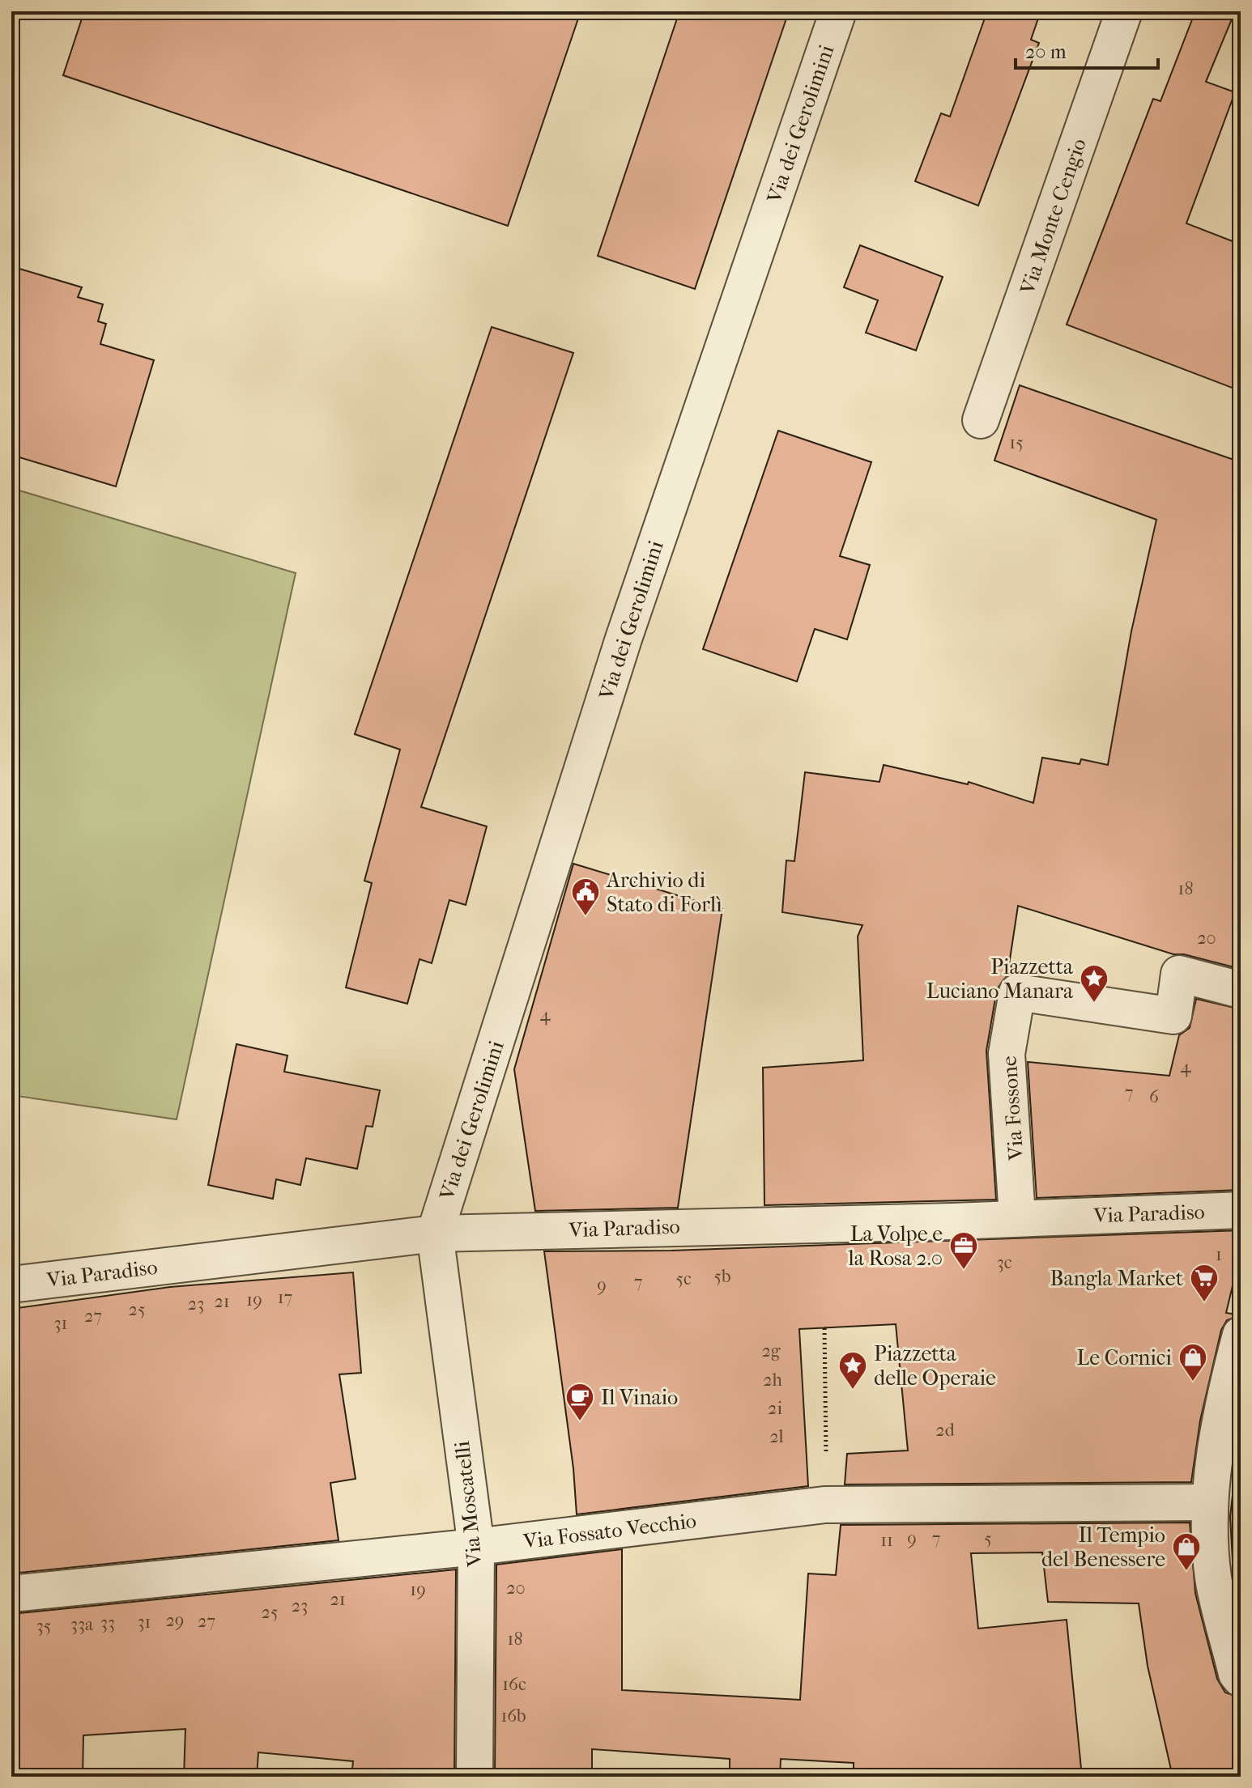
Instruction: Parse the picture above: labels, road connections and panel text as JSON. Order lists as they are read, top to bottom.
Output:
{
  "streets": {
    "street": [
      "Via dei Gerolimini",
      "Via Monte Cengio",
      "Via Fossone",
      "Via Paradiso",
      "Via Moscatelli",
      "Via Fossato Vecchio"
    ]
  },
  "crossings": [
    ["Via dei Gerolimini", "Via Paradiso"],
    ["Via dei Gerolimini", "Via Moscatelli"],
    ["Via Fossone", "Via Paradiso"],
    ["Via Paradiso", "Via Moscatelli"],
    ["Via Moscatelli", "Via Fossato Vecchio"]
  ],
  "places": {
    "public building": ["Archivio di Stato di Forlì"],
    "place": ["Piazzetta Luciano Manara", "Piazzetta delle Operaie"],
    "office": ["La Volpe e la Rosa 2.0"],
    "supermarket": ["Bangla Market"],
    "shop": ["Le Cornici", "Il Tempio del Benessere"],
    "cafe": ["Il Vinaio"]
  },
  "house_numbers": [
    "15",
    "18",
    "20",
    "4",
    "4",
    "7",
    "6",
    "1",
    "3c",
    "5b",
    "5c",
    "7",
    "9",
    "17",
    "19",
    "21",
    "23",
    "25",
    "27",
    "31",
    "2g",
    "2h",
    "2i",
    "2d",
    "2l",
    "9",
    "7",
    "5",
    "11",
    "20",
    "19",
    "21",
    "23",
    "25",
    "29",
    "27",
    "31",
    "33",
    "33a",
    "35",
    "18",
    "16c",
    "16b"
  ],
  "scale_bar": "20 m"
}
